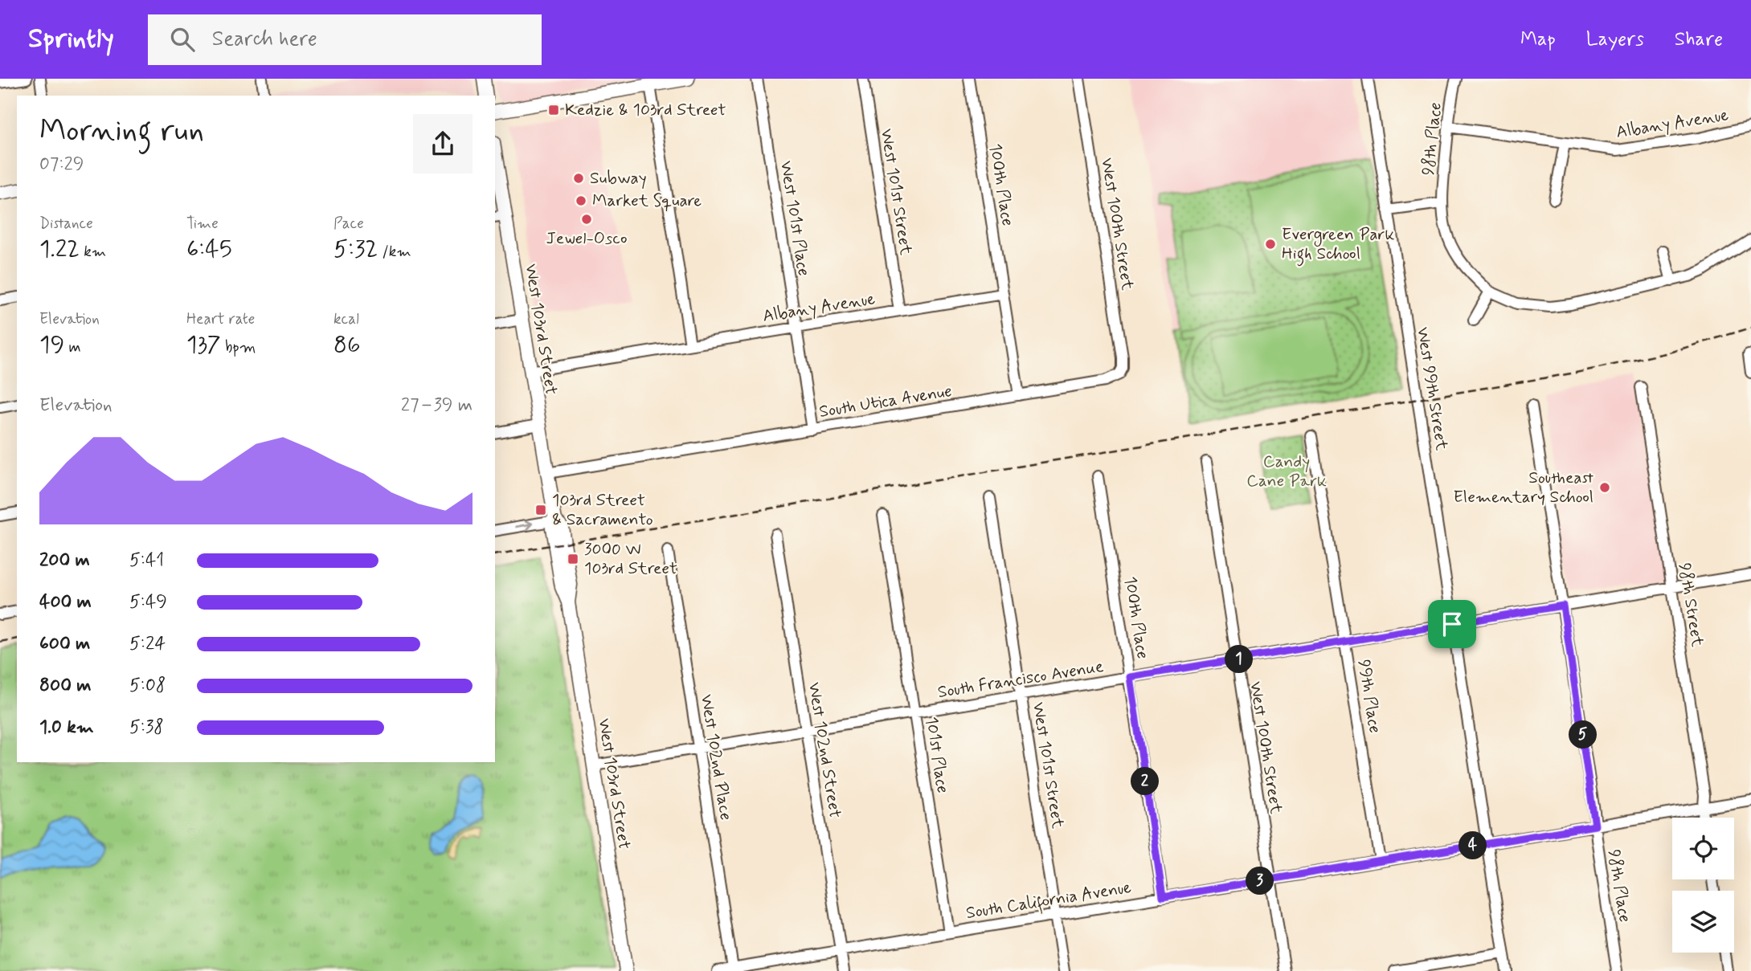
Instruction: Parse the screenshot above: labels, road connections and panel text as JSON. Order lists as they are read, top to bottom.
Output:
{
  "streets": {
    "main road": ["West 103rd Street"],
    "street": [
      "Albany Avenue",
      "98th Place",
      "100th Place",
      "West 101st Street",
      "West 101st Place",
      "West 100th Street",
      "West 99th Street",
      "South Utica Avenue",
      "98th Street",
      "South Francisco Avenue",
      "99th Place",
      "West 102nd Street",
      "101st Place",
      "West 102nd Place",
      "South California Avenue"
    ]
  },
  "crossings": [
    ["Albany Avenue", "98th Place"],
    ["Albany Avenue", "100th Place"],
    ["Albany Avenue", "West 101st Street"],
    ["Albany Avenue", "West 101st Place"],
    ["Albany Avenue", "West 103rd Street"],
    ["98th Place", "South Francisco Avenue"],
    ["98th Place", "South California Avenue"],
    ["100th Place", "South Utica Avenue"],
    ["100th Place", "South Francisco Avenue"],
    ["100th Place", "South California Avenue"],
    ["West 101st Street", "South Francisco Avenue"],
    ["West 101st Street", "South California Avenue"],
    ["West 101st Place", "South Utica Avenue"],
    ["West 100th Street", "South Utica Avenue"],
    ["West 100th Street", "South Francisco Avenue"],
    ["West 100th Street", "South California Avenue"],
    ["West 103rd Street", "South Utica Avenue"],
    ["West 103rd Street", "South Francisco Avenue"],
    ["West 99th Street", "South Francisco Avenue"],
    ["West 99th Street", "South California Avenue"],
    ["98th Street", "South Francisco Avenue"],
    ["98th Street", "South California Avenue"],
    ["South Francisco Avenue", "99th Place"],
    ["South Francisco Avenue", "West 102nd Street"],
    ["South Francisco Avenue", "101st Place"],
    ["South Francisco Avenue", "West 102nd Place"],
    ["99th Place", "South California Avenue"],
    ["West 102nd Street", "South California Avenue"],
    ["101st Place", "South California Avenue"],
    ["West 102nd Place", "South California Avenue"]
  ],
  "parks": ["Candy Cane Park"],
  "places": {
    "transit": ["Kedzie & 103rd Street", "103rd Street & Sacramento", "3000 W 103rd Street"],
    "other": [
      "Subway",
      "Market Square",
      "Jewel-Osco",
      "Evergreen Park High School",
      "Southeast Elementary School"
    ]
  },
  "page": {
    "header": "Sprintly",
    "search": "Search here",
    "nav": ["Map", "Layers", "Share"],
    "heading": ["Morning run", "07:29"],
    "stats": [
      ["Distance", "1.22 km"],
      ["Time", "6:45"],
      ["Pace", "5:32 /km"],
      ["Elevation", "19 m"],
      ["Heart rate", "137 bpm"],
      ["kcal", "86"]
    ],
    "chart": ["Elevation", "27–39 m"],
    "list": [
      {
        "name": "200 m",
        "note": "5:41"
      },
      {
        "name": "400 m",
        "note": "5:49"
      },
      {
        "name": "600 m",
        "note": "5:24"
      },
      {
        "name": "800 m",
        "note": "5:08"
      },
      {
        "name": "1.0 km",
        "note": "5:38"
      }
    ],
    "pins": [
      "1",
      "5",
      "2",
      "4",
      "3"
    ]
  }
}
